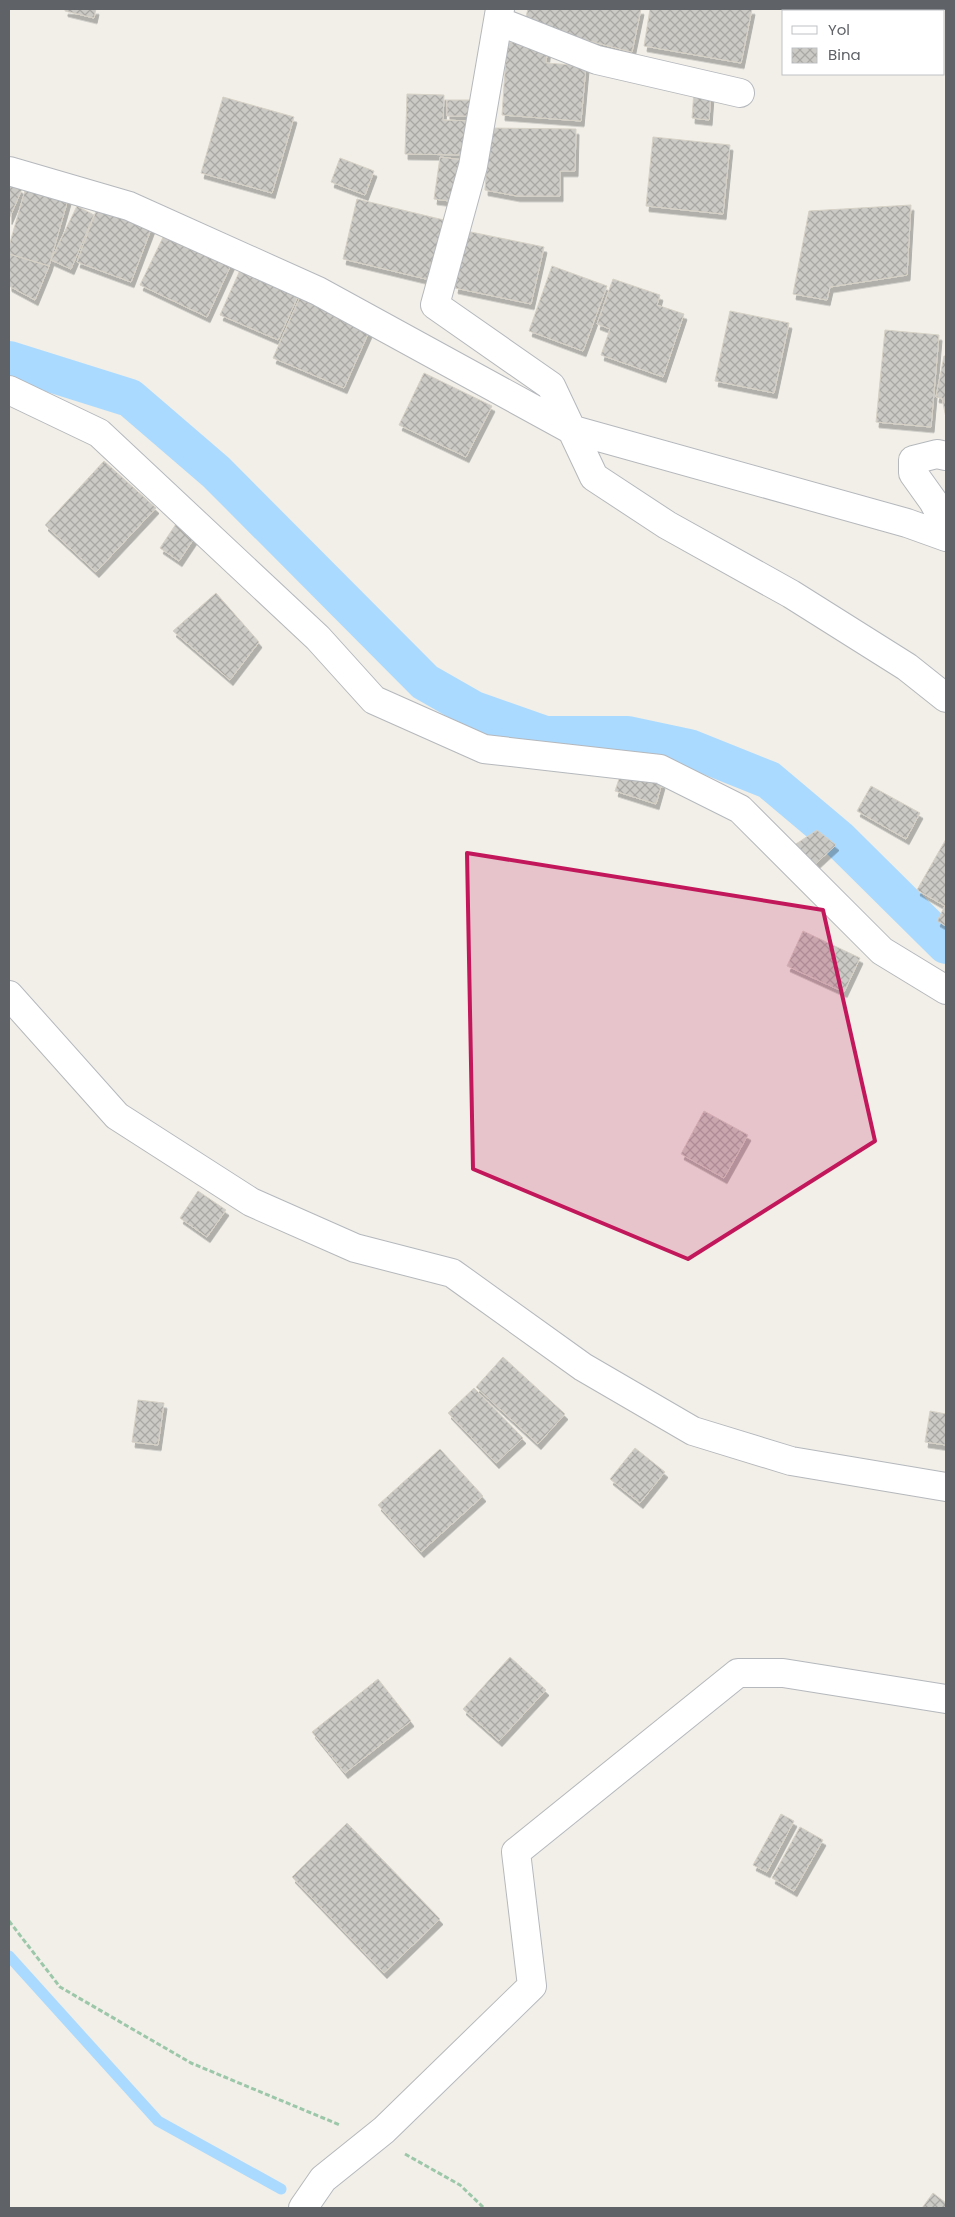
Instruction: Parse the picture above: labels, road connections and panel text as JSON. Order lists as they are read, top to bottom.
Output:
{
  "legend": ["Yol", "Bina"]
}
